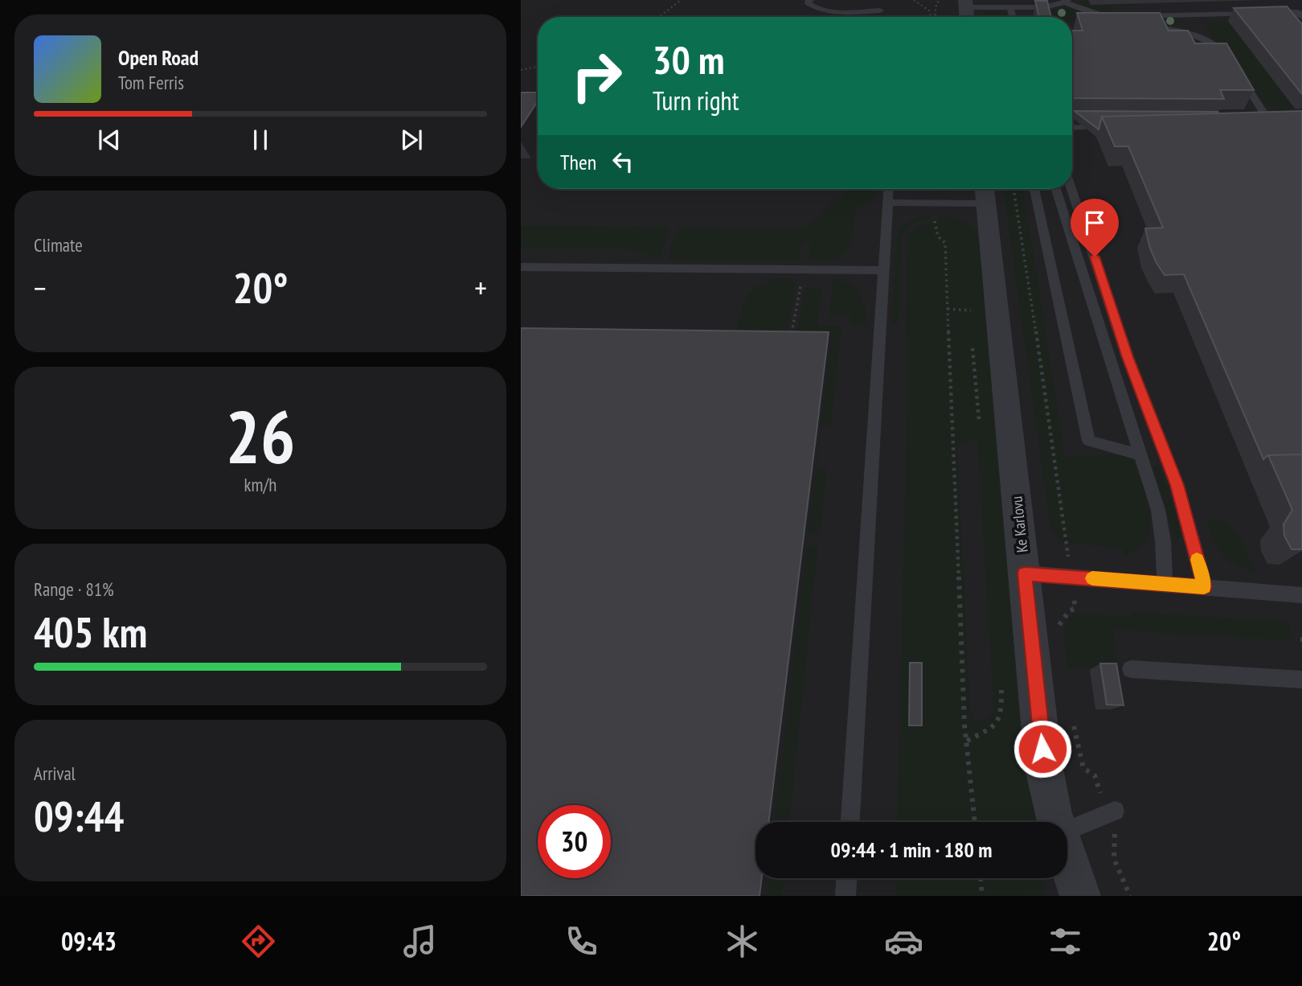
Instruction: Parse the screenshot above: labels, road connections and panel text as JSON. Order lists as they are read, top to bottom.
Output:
{
  "streets": {
    "street": ["Ke Karlovu"]
  },
  "page": {
    "turn": ["30 m", "Turn right"],
    "song": ["Open Road", "Tom Ferris"],
    "then": "Then",
    "tile": [
      "Climate",
      ["26", "km/h"],
      ["Range · 81%", "405 km"],
      ["Arrival", "09:44"]
    ],
    "heat": ["−", "20°", "+"],
    "limit": "30",
    "trip": "09:44 · 1 min · 180 m",
    "tabs": ["09:43", "20°"]
  }
}
